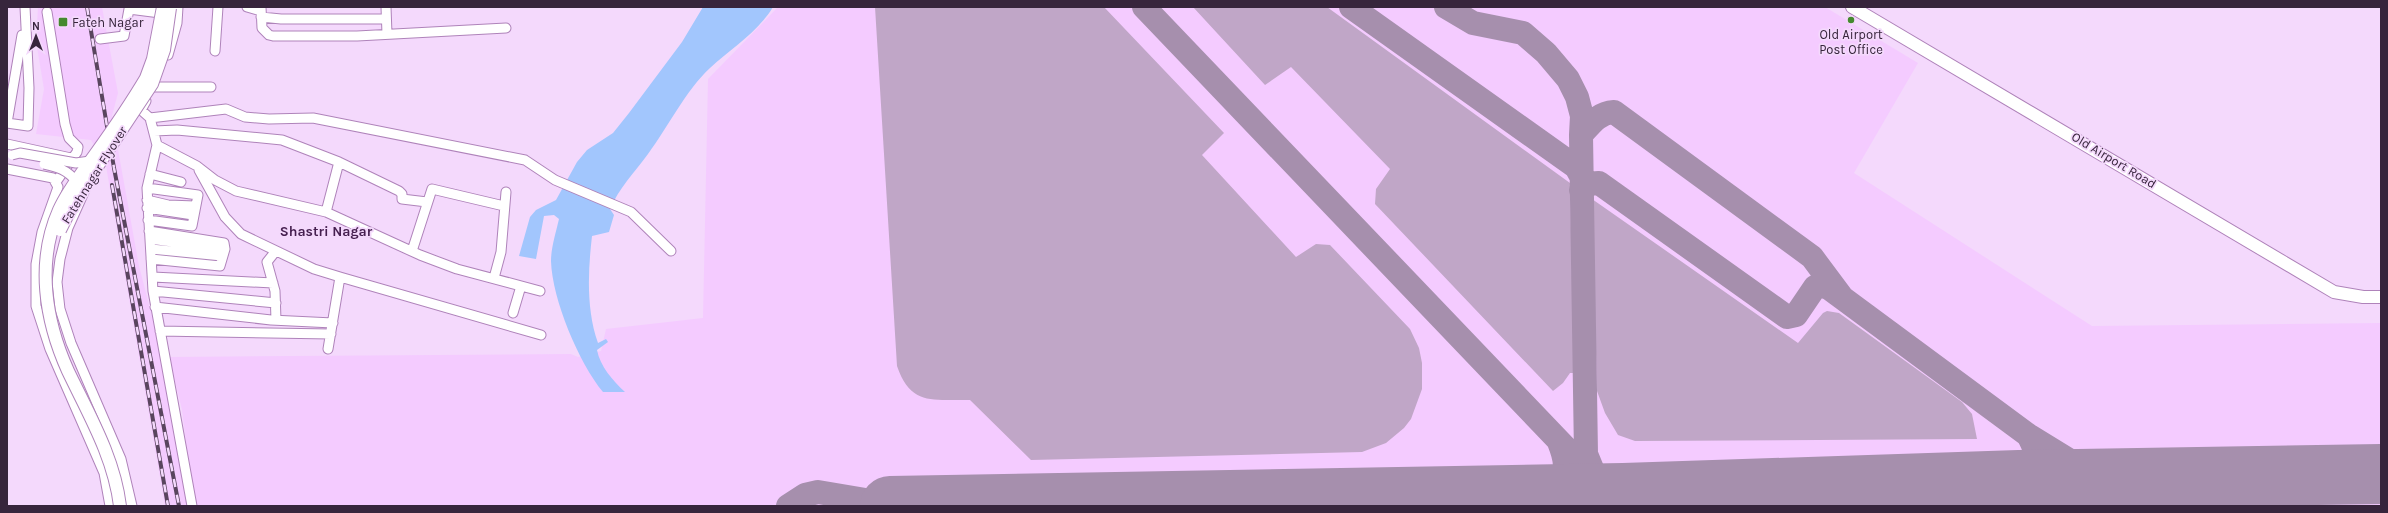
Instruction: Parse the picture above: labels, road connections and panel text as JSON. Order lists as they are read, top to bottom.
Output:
{
  "streets": {
    "main road": ["Old Airport Road", "Fatehnagar Flyover"]
  },
  "districts": ["Shastri Nagar"],
  "places": {
    "other": ["Old Airport Post Office"],
    "transit": ["Fateh Nagar"]
  },
  "north": "top"
}
